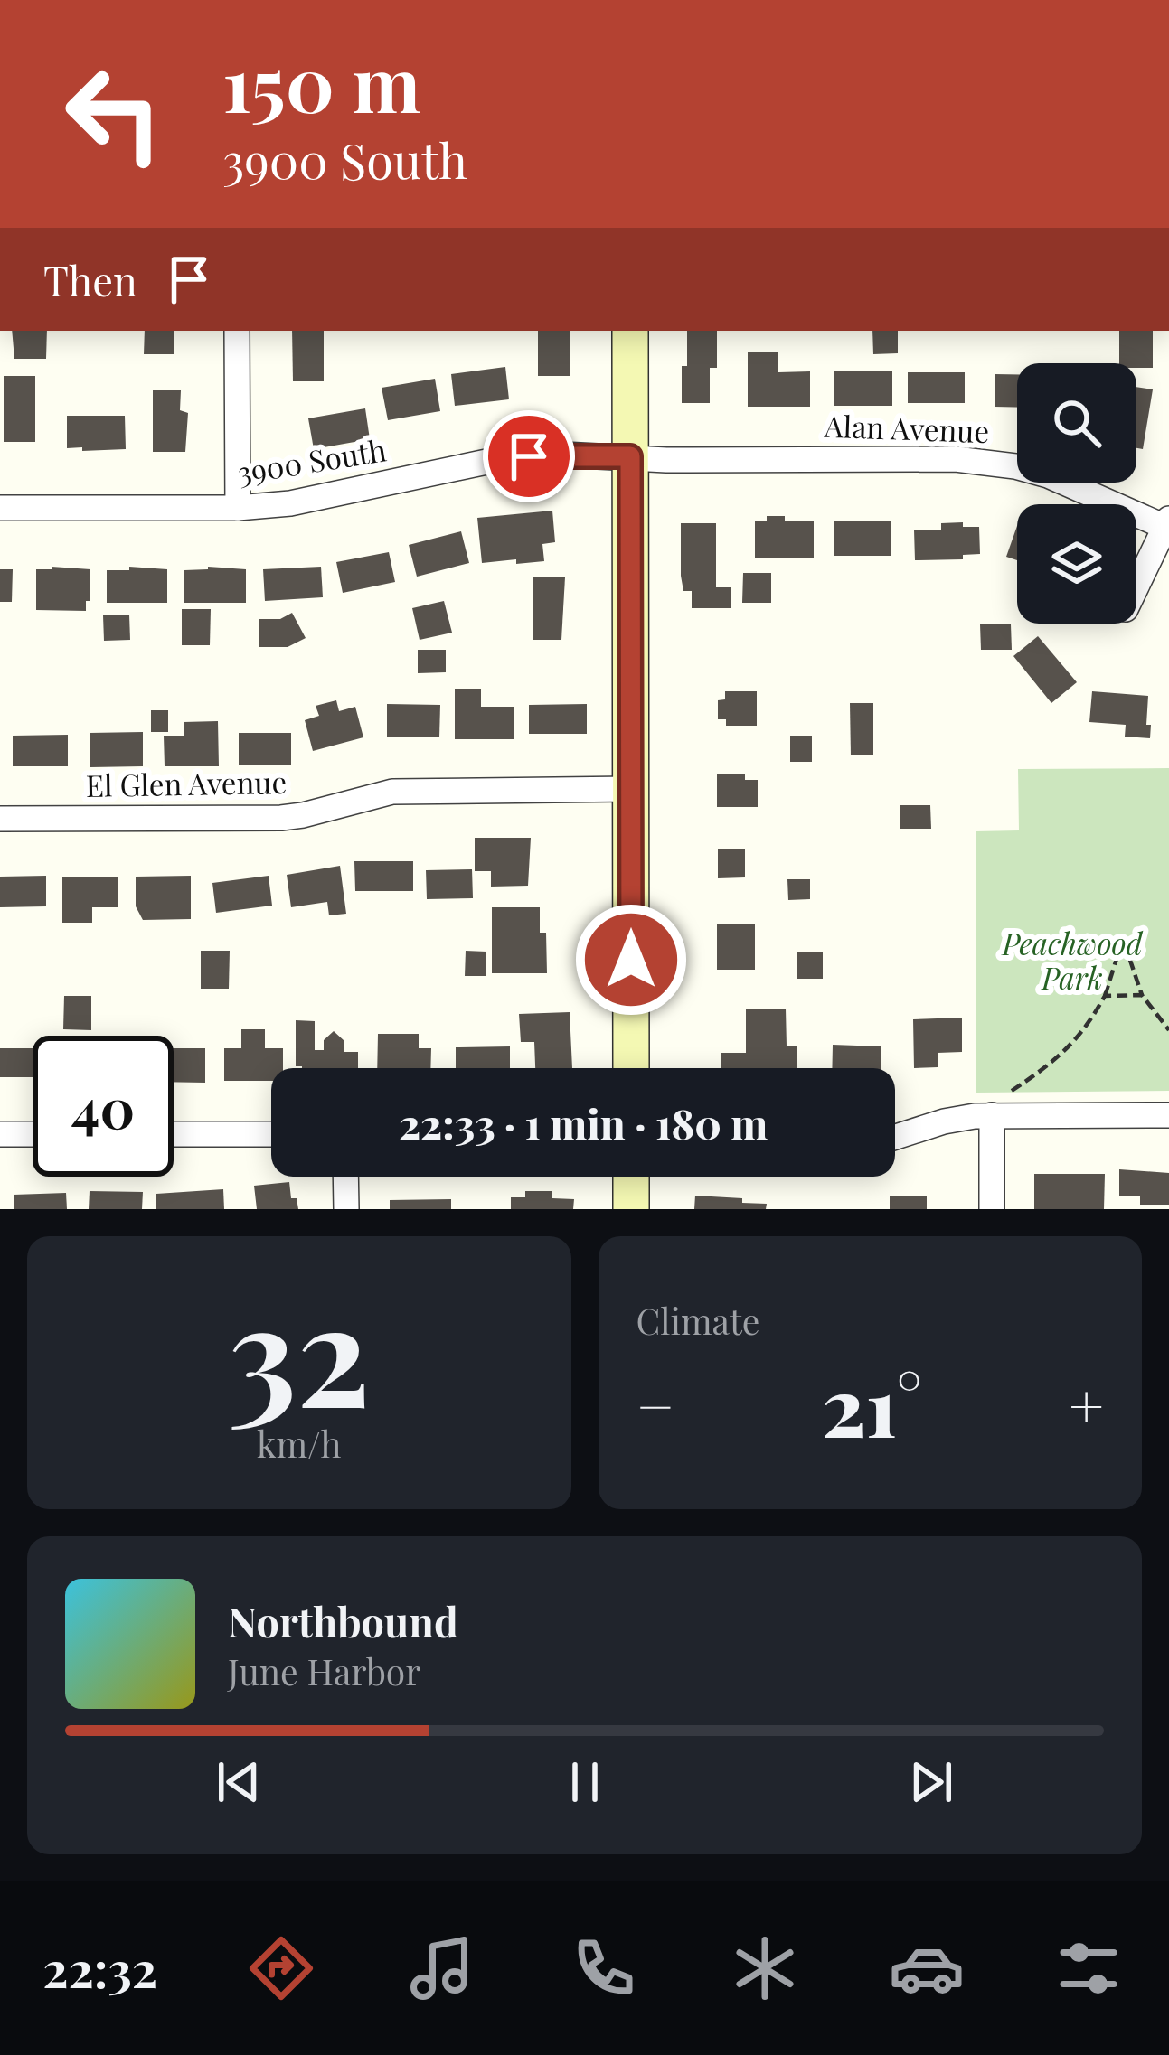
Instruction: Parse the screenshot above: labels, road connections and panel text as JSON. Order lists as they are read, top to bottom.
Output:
{
  "streets": {
    "street": ["Alan Avenue", "3900 South", "El Glen Avenue"]
  },
  "crossings": [
    ["Alan Avenue", "3900 South"]
  ],
  "parks": ["Peachwood Park"],
  "page": {
    "turn": ["150 m", "3900 South"],
    "then": "Then",
    "limit": "40",
    "trip": "22:33 · 1 min · 180 m",
    "tile": [
      ["32", "km/h"],
      "Climate"
    ],
    "heat": ["−", "21°", "+"],
    "song": ["Northbound", "June Harbor"],
    "tabs": "22:32"
  }
}
